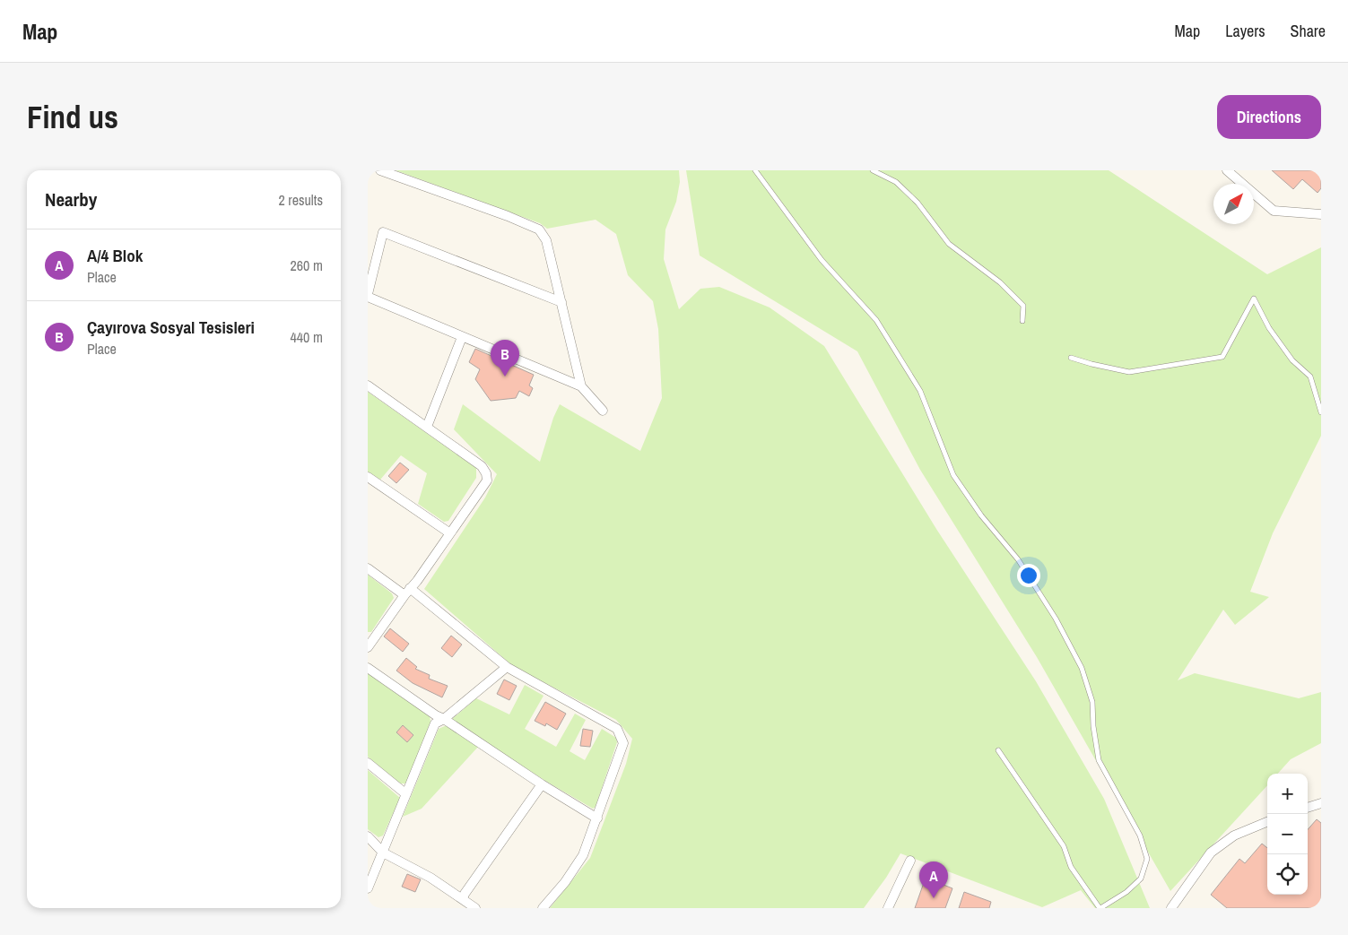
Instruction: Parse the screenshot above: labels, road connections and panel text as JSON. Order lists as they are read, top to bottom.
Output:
{
  "north": "top right",
  "page": {
    "header": "Map",
    "nav": ["Map", "Layers", "Share"],
    "buttons": "Directions",
    "title": "Find us",
    "heading": ["Nearby", "2 results"],
    "list": [
      {
        "mark": "A",
        "name": "A/4 Blok",
        "note": "Place",
        "value": "260 m"
      },
      {
        "mark": "B",
        "name": "Çayırova Sosyal Tesisleri",
        "note": "Place",
        "value": "440 m"
      }
    ],
    "pins": ["B", "A"],
    "map_buttons": ["+", "−"]
  }
}
